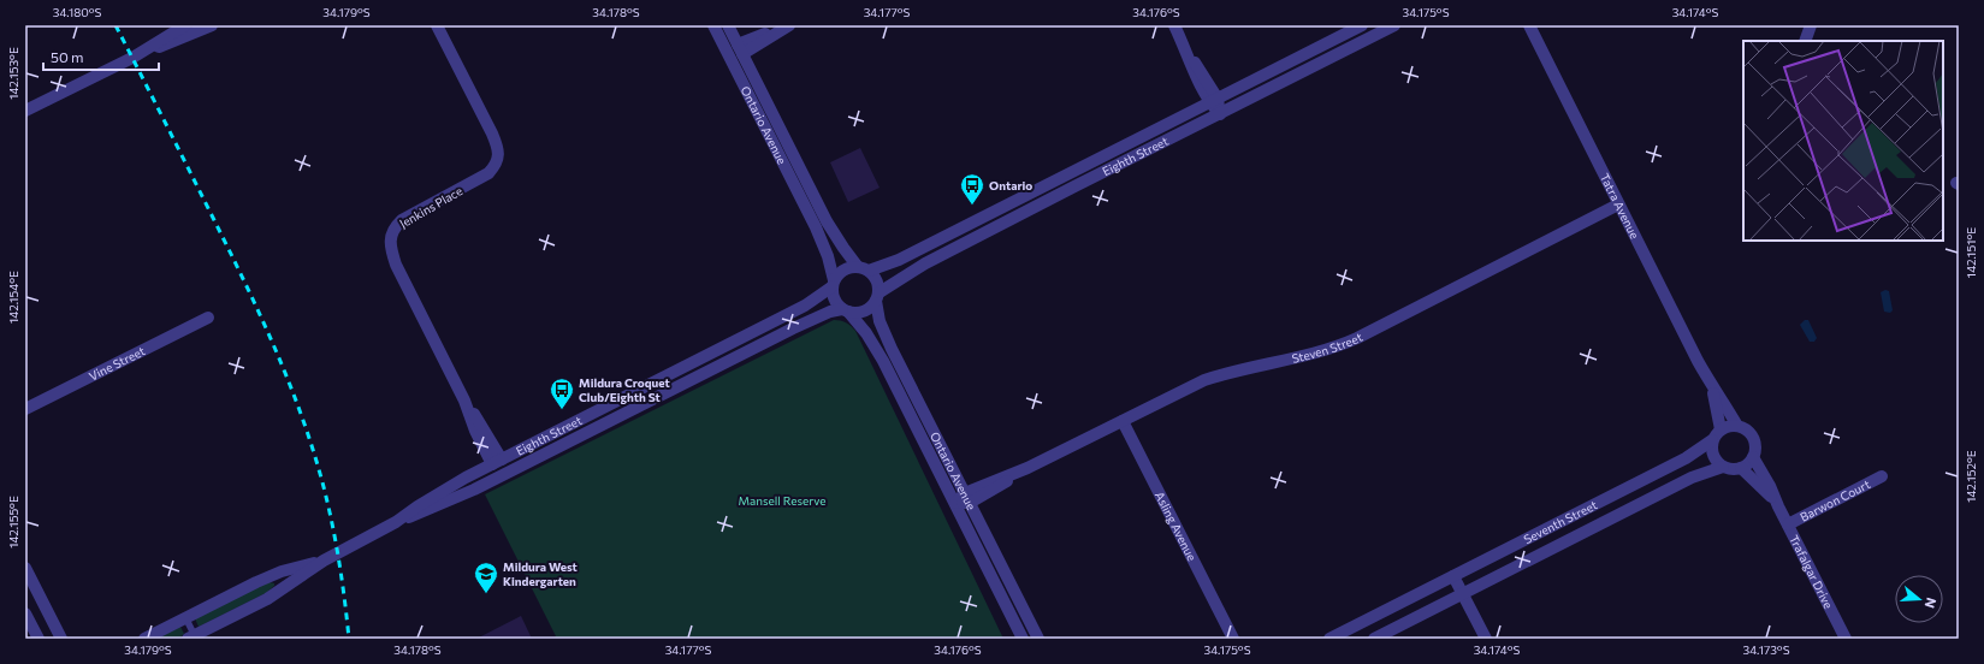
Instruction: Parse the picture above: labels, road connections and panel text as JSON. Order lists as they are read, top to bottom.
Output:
{
  "streets": {
    "street": [
      "Ontario Avenue",
      "Eighth Street",
      "Tatra Avenue",
      "Jenkins Place",
      "Steven Street",
      "Vine Street",
      "Barwon Court",
      "Seventh Street",
      "Asling Avenue",
      "Trafalgar Drive"
    ]
  },
  "crossings": [
    ["Ontario Avenue", "Eighth Street"],
    ["Ontario Avenue", "Steven Street"],
    ["Eighth Street", "Jenkins Place"],
    ["Tatra Avenue", "Steven Street"],
    ["Tatra Avenue", "Seventh Street"],
    ["Tatra Avenue", "Trafalgar Drive"],
    ["Steven Street", "Asling Avenue"],
    ["Barwon Court", "Trafalgar Drive"],
    ["Seventh Street", "Trafalgar Drive"]
  ],
  "parks": ["Mansell Reserve"],
  "places": {
    "bus stop": ["Ontario", "Mildura Croquet Club/Eighth St"],
    "school or university": ["Mildura West Kindergarten"]
  },
  "scale_bar": "50 m",
  "north": "right",
  "coordinates": [
    "34.180°S",
    "34.179°S",
    "34.178°S",
    "34.177°S",
    "34.176°S",
    "34.175°S",
    "34.174°S",
    "142.153°E",
    "142.151°E",
    "142.154°E",
    "142.152°E",
    "142.155°E",
    "34.173°S"
  ]
}
